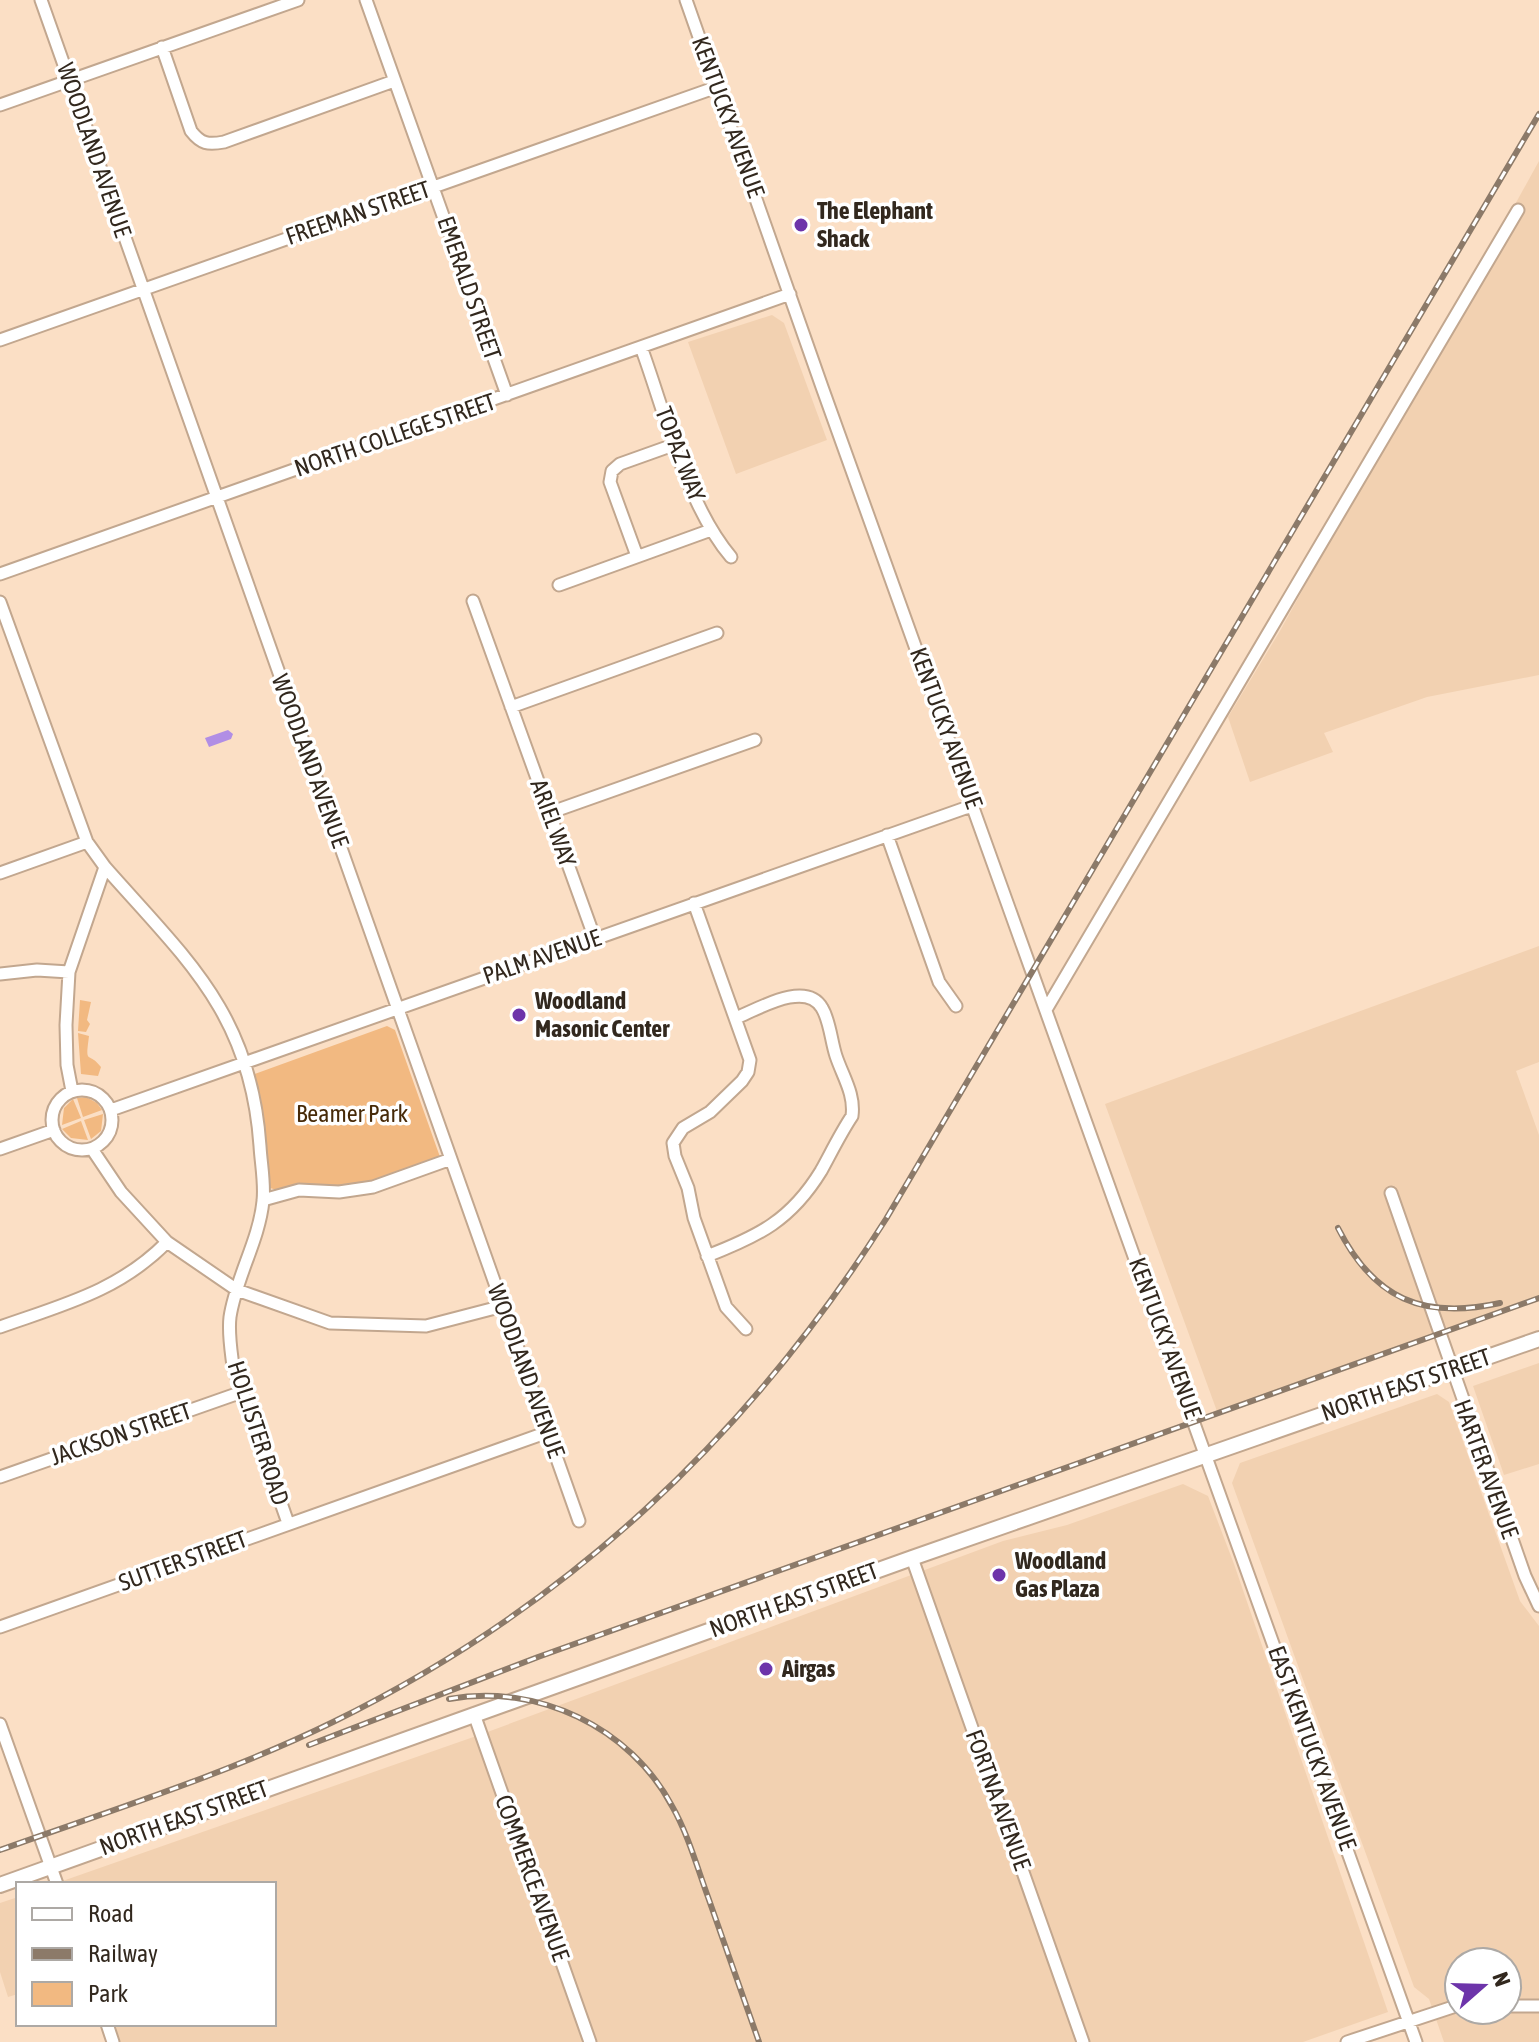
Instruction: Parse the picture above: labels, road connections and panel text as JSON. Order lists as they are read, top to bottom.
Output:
{
  "streets": {
    "main road": ["NORTH EAST STREET"],
    "street": [
      "KENTUCKY AVENUE",
      "WOODLAND AVENUE",
      "FREEMAN STREET",
      "EMERALD STREET",
      "NORTH COLLEGE STREET",
      "TOPAZ WAY",
      "ARIEL WAY",
      "PALM AVENUE",
      "HOLLISTER ROAD",
      "JACKSON STREET",
      "HARTER AVENUE",
      "SUTTER STREET",
      "EAST KENTUCKY AVENUE",
      "FORTNA AVENUE",
      "COMMERCE AVENUE"
    ]
  },
  "crossings": [
    ["KENTUCKY AVENUE", "FREEMAN STREET"],
    ["KENTUCKY AVENUE", "NORTH COLLEGE STREET"],
    ["KENTUCKY AVENUE", "PALM AVENUE"],
    ["KENTUCKY AVENUE", "NORTH EAST STREET"],
    ["KENTUCKY AVENUE", "EAST KENTUCKY AVENUE"],
    ["WOODLAND AVENUE", "FREEMAN STREET"],
    ["WOODLAND AVENUE", "NORTH COLLEGE STREET"],
    ["WOODLAND AVENUE", "PALM AVENUE"],
    ["WOODLAND AVENUE", "SUTTER STREET"],
    ["FREEMAN STREET", "EMERALD STREET"],
    ["EMERALD STREET", "NORTH COLLEGE STREET"],
    ["NORTH COLLEGE STREET", "TOPAZ WAY"],
    ["ARIEL WAY", "PALM AVENUE"],
    ["PALM AVENUE", "HOLLISTER ROAD"],
    ["NORTH EAST STREET", "HARTER AVENUE"],
    ["NORTH EAST STREET", "EAST KENTUCKY AVENUE"],
    ["NORTH EAST STREET", "FORTNA AVENUE"],
    ["NORTH EAST STREET", "COMMERCE AVENUE"],
    ["HOLLISTER ROAD", "JACKSON STREET"],
    ["HOLLISTER ROAD", "SUTTER STREET"]
  ],
  "parks": ["Beamer Park"],
  "places": [
    "The Elephant Shack",
    "Woodland Masonic Center",
    "Woodland Gas Plaza",
    "Airgas"
  ],
  "legend": ["Road", "Railway", "Park"],
  "north": "right"
}
